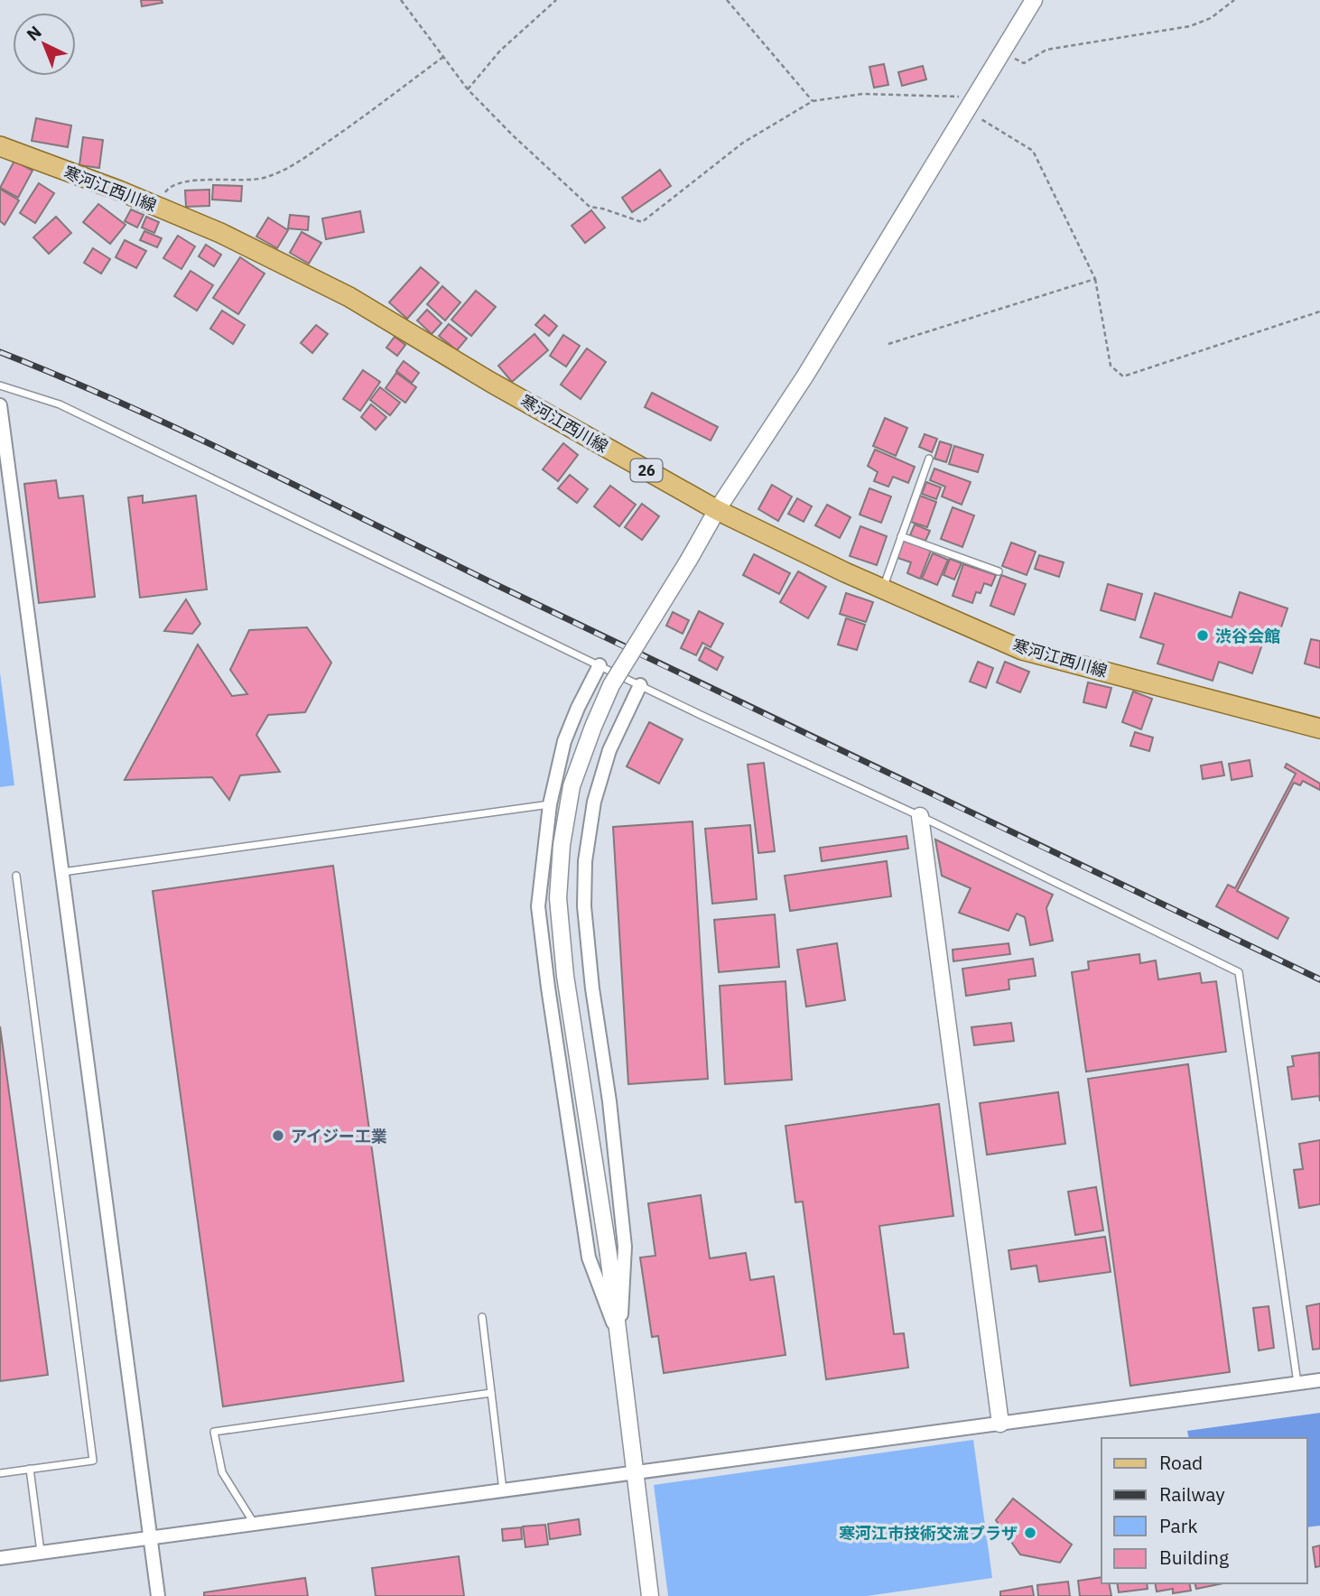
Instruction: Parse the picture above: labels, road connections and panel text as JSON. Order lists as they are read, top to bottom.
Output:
{
  "streets": {
    "main road": ["寒河江西川線", "26"]
  },
  "places": ["渋谷会館", "アイジー工業", "寒河江市技術交流プラザ"],
  "legend": [
    "Road",
    "Railway",
    "Park",
    "Building"
  ],
  "north": "top left"
}
